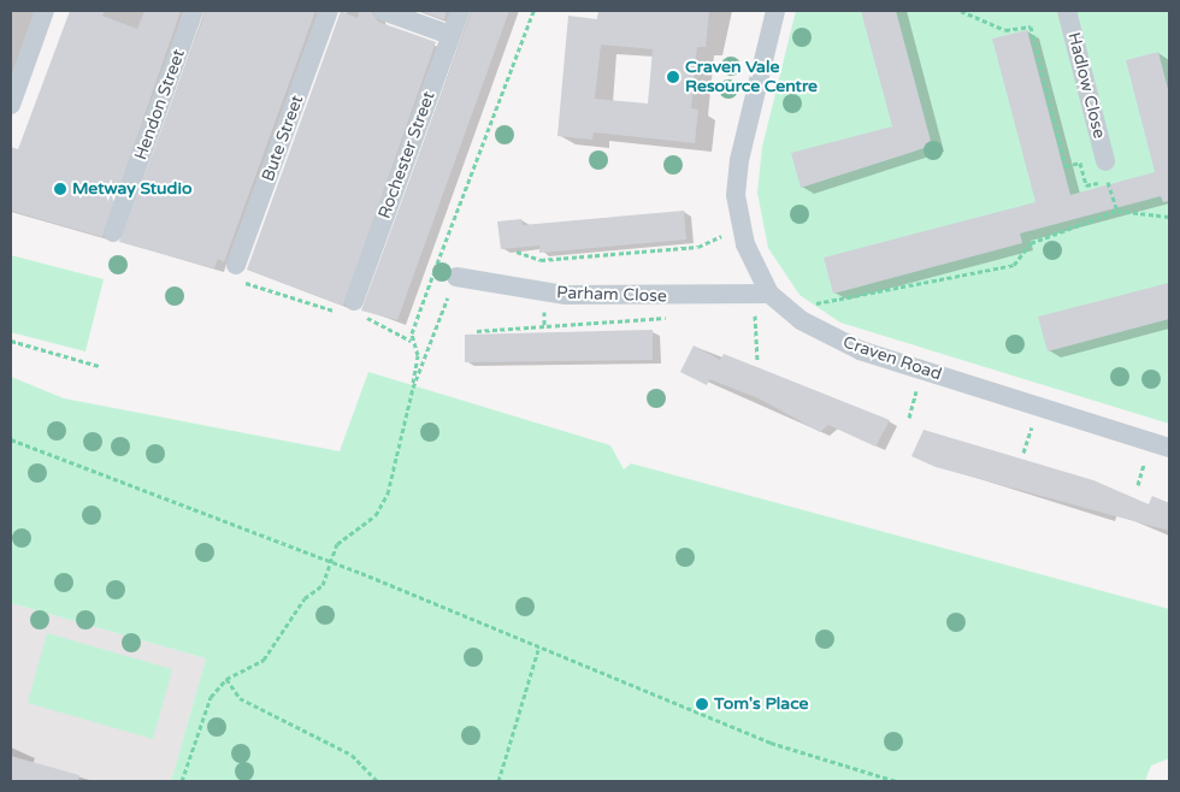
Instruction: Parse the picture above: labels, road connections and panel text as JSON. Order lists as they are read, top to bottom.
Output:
{
  "streets": {
    "street": [
      "Hadlow Close",
      "Hendon Street",
      "Bute Street",
      "Rochester Street",
      "Parham Close",
      "Craven Road"
    ]
  },
  "crossings": [
    ["Parham Close", "Craven Road"]
  ],
  "places": ["Craven Vale Resource Centre", "Metway Studio", "Tom's Place"]
}
